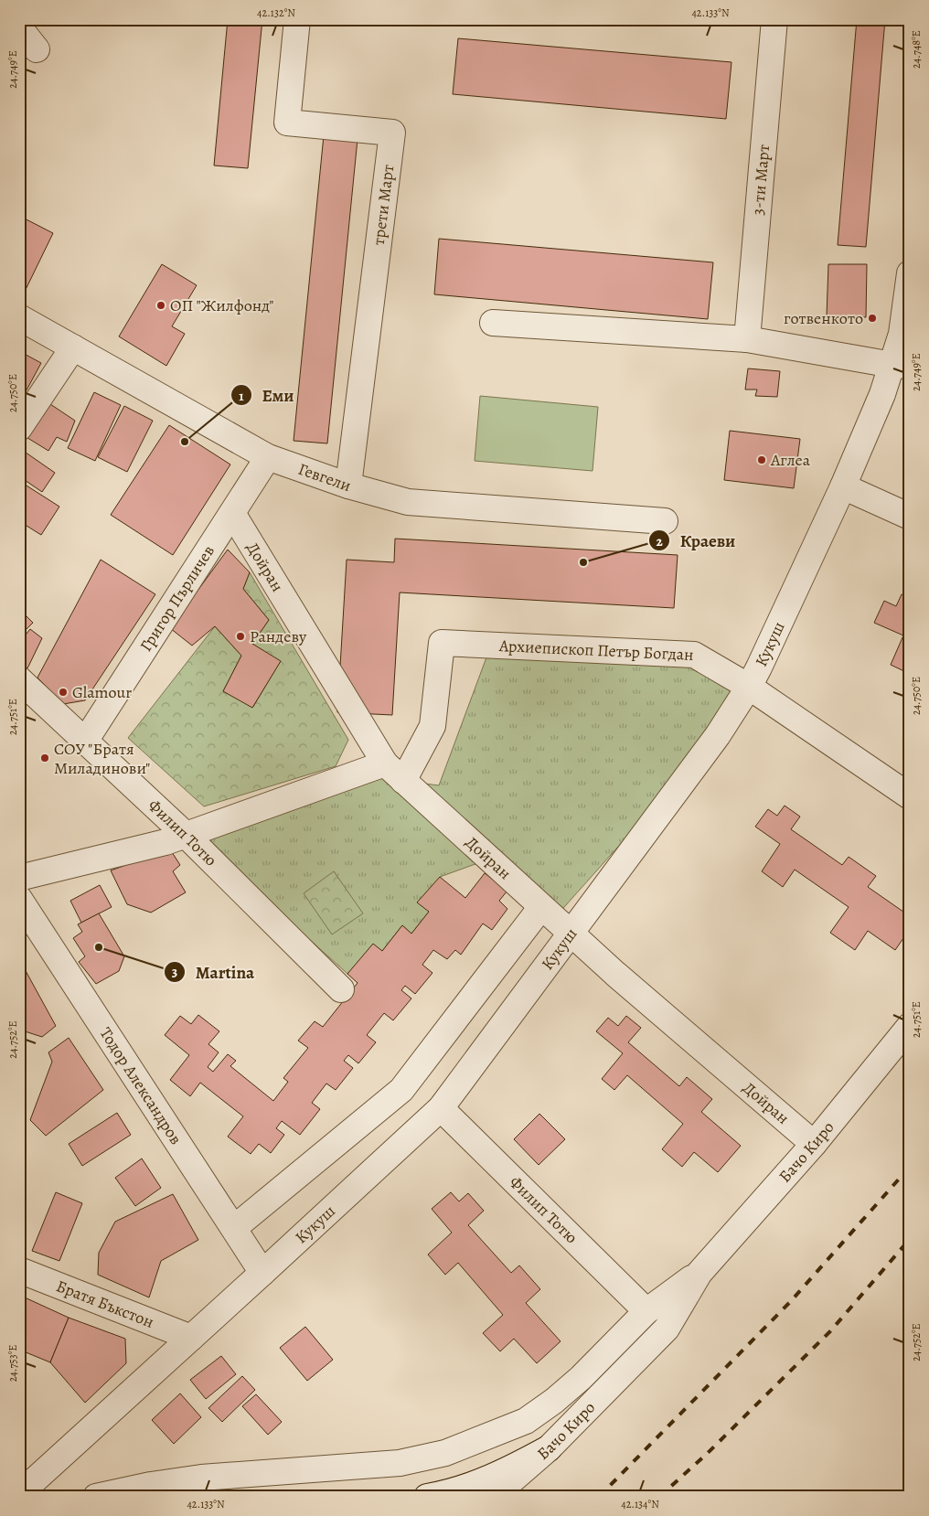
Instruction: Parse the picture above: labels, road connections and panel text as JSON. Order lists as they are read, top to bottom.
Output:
{
  "streets": {
    "street": [
      "3-ти Март",
      "трети Март",
      "Гевгели",
      "Дойран",
      "Григор Пърличев",
      "Кукуш",
      "Архиепископ Петър Богдан",
      "Филип Тотю",
      "Тодор Александров",
      "Бачо Киро",
      "Братя Бъкстон"
    ]
  },
  "crossings": [
    ["трети Март", "Гевгели"],
    ["Гевгели", "Григор Пърличев"],
    ["Дойран", "Григор Пърличев"],
    ["Дойран", "Кукуш"],
    ["Дойран", "Архиепископ Петър Богдан"],
    ["Дойран", "Бачо Киро"],
    ["Григор Пърличев", "Филип Тотю"],
    ["Кукуш", "Архиепископ Петър Богдан"],
    ["Кукуш", "Филип Тотю"],
    ["Кукуш", "Тодор Александров"],
    ["Кукуш", "Братя Бъкстон"],
    ["Филип Тотю", "Бачо Киро"]
  ],
  "places": [
    "ОП \"Жилфонд\"",
    "готвенкото",
    "Еми",
    "Аглеа",
    "Краеви",
    "Рандеву",
    "Glamour",
    "СОУ \"Братя Миладинови\"",
    "Martina"
  ],
  "coordinates": [
    "42.132°N",
    "42.133°N",
    "24.748°E",
    "24.749°E",
    "24.750°E",
    "24.751°E",
    "24.752°E",
    "24.753°E",
    "42.134°N"
  ]
}
